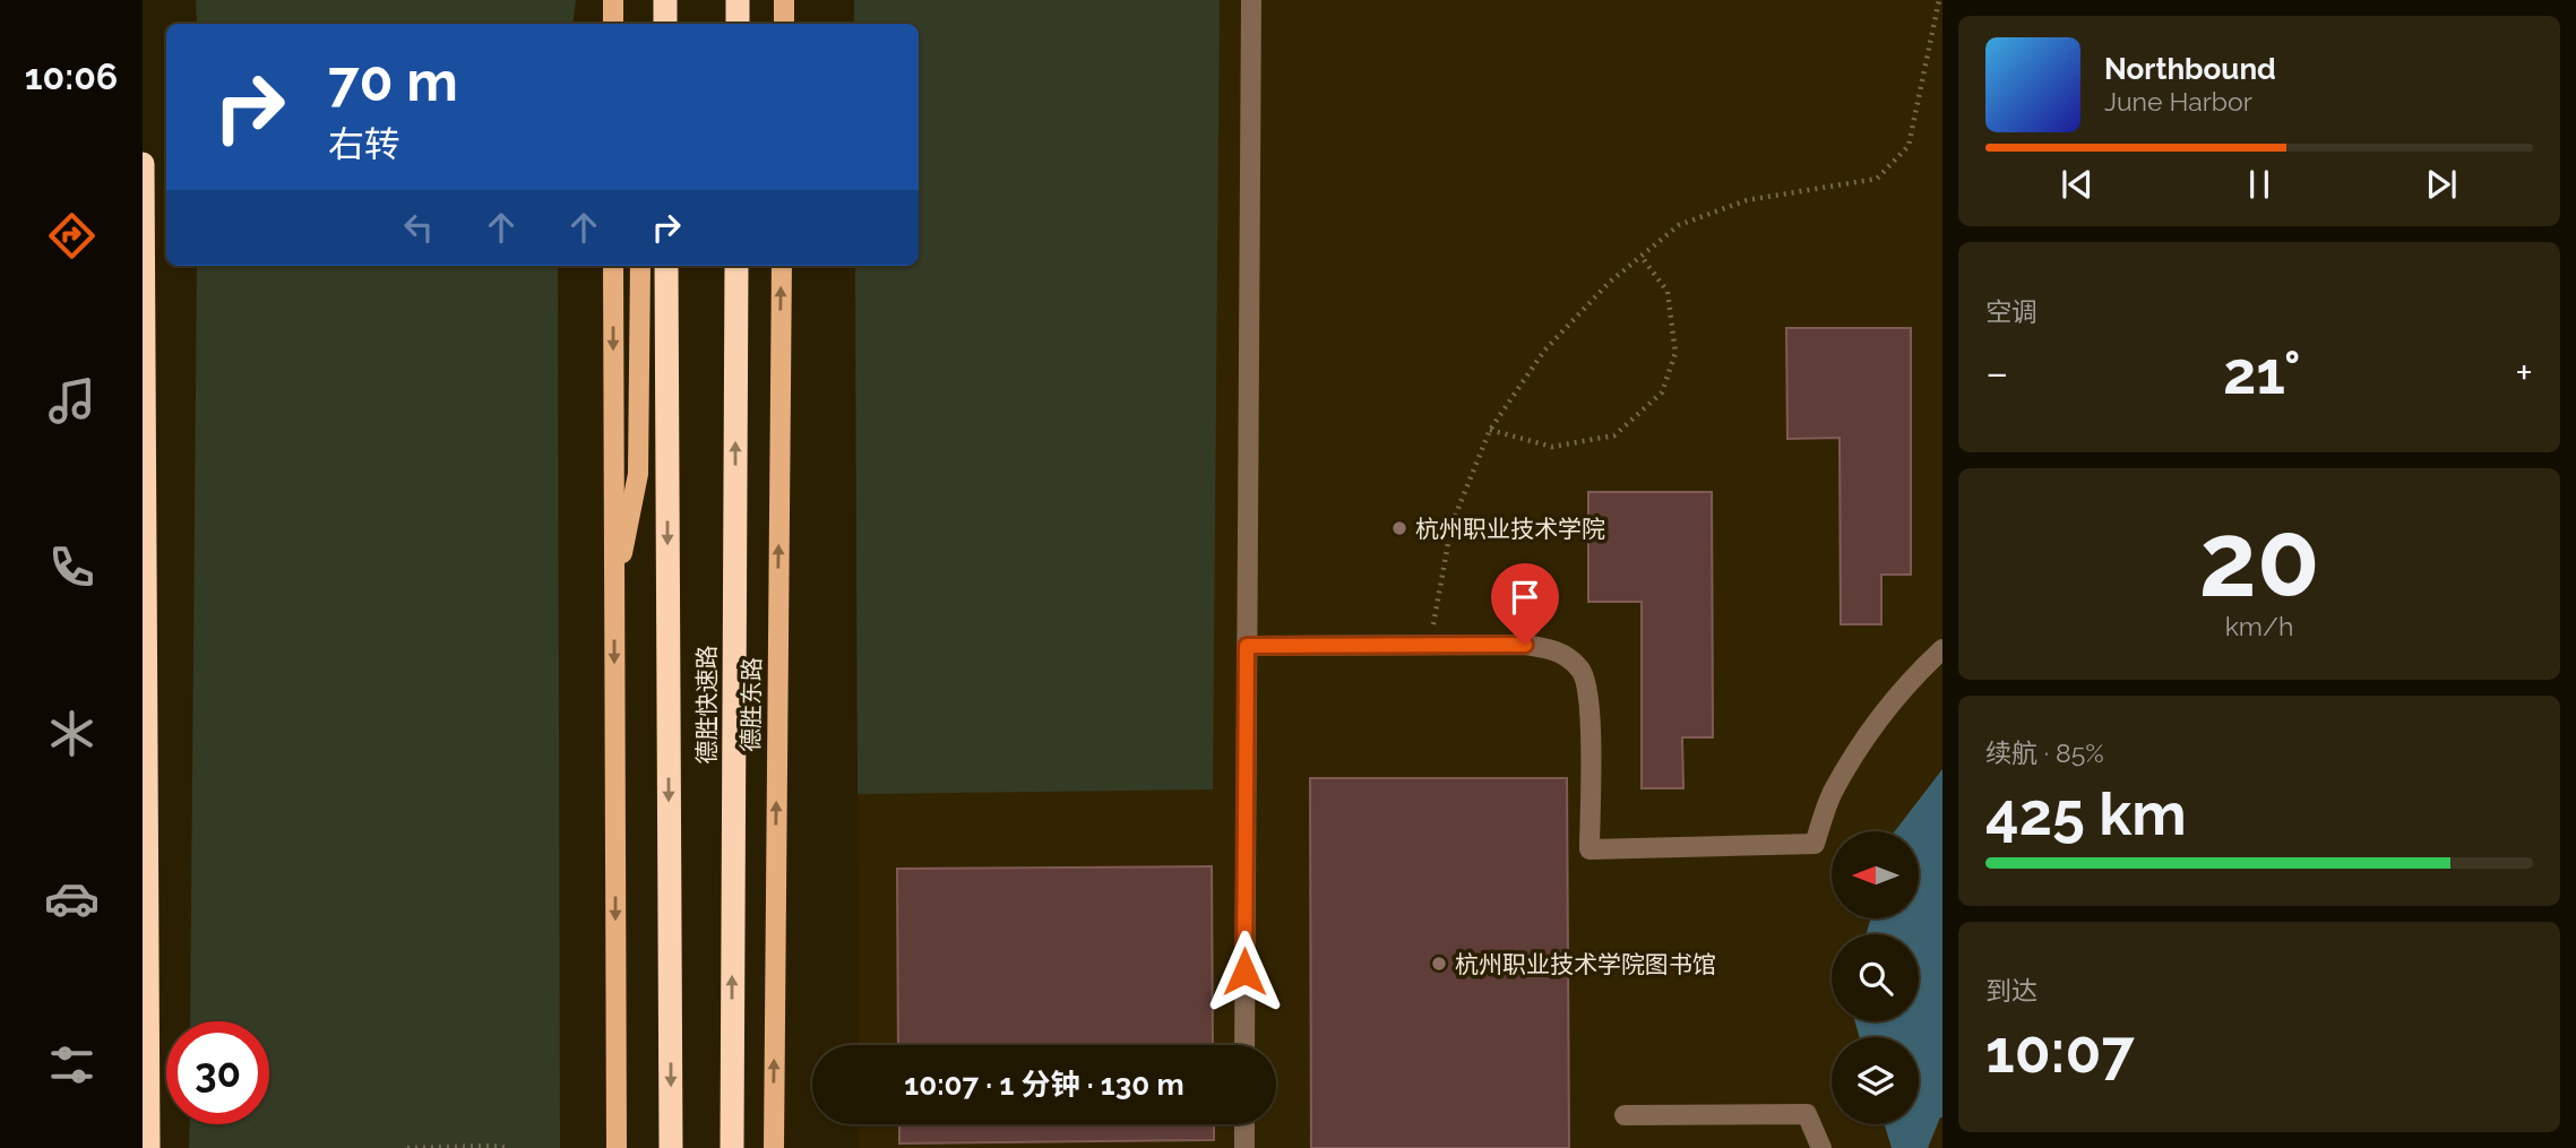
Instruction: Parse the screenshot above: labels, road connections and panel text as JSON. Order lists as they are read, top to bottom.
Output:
{
  "streets": {
    "highway": ["德胜快速路"],
    "main road": ["德胜东路"]
  },
  "places": ["杭州职业技术学院", "杭州职业技术学院图书馆"],
  "north": "left",
  "page": {
    "tabs": "10:06",
    "turn": ["70 m", "右转"],
    "song": ["Northbound", "June Harbor"],
    "tile": [
      "空调",
      ["20", "km/h"],
      ["续航 · 85%", "425 km"],
      ["到达", "10:07"]
    ],
    "heat": ["−", "21°", "+"],
    "limit": "30",
    "trip": "10:07 · 1 分钟 · 130 m"
  }
}
